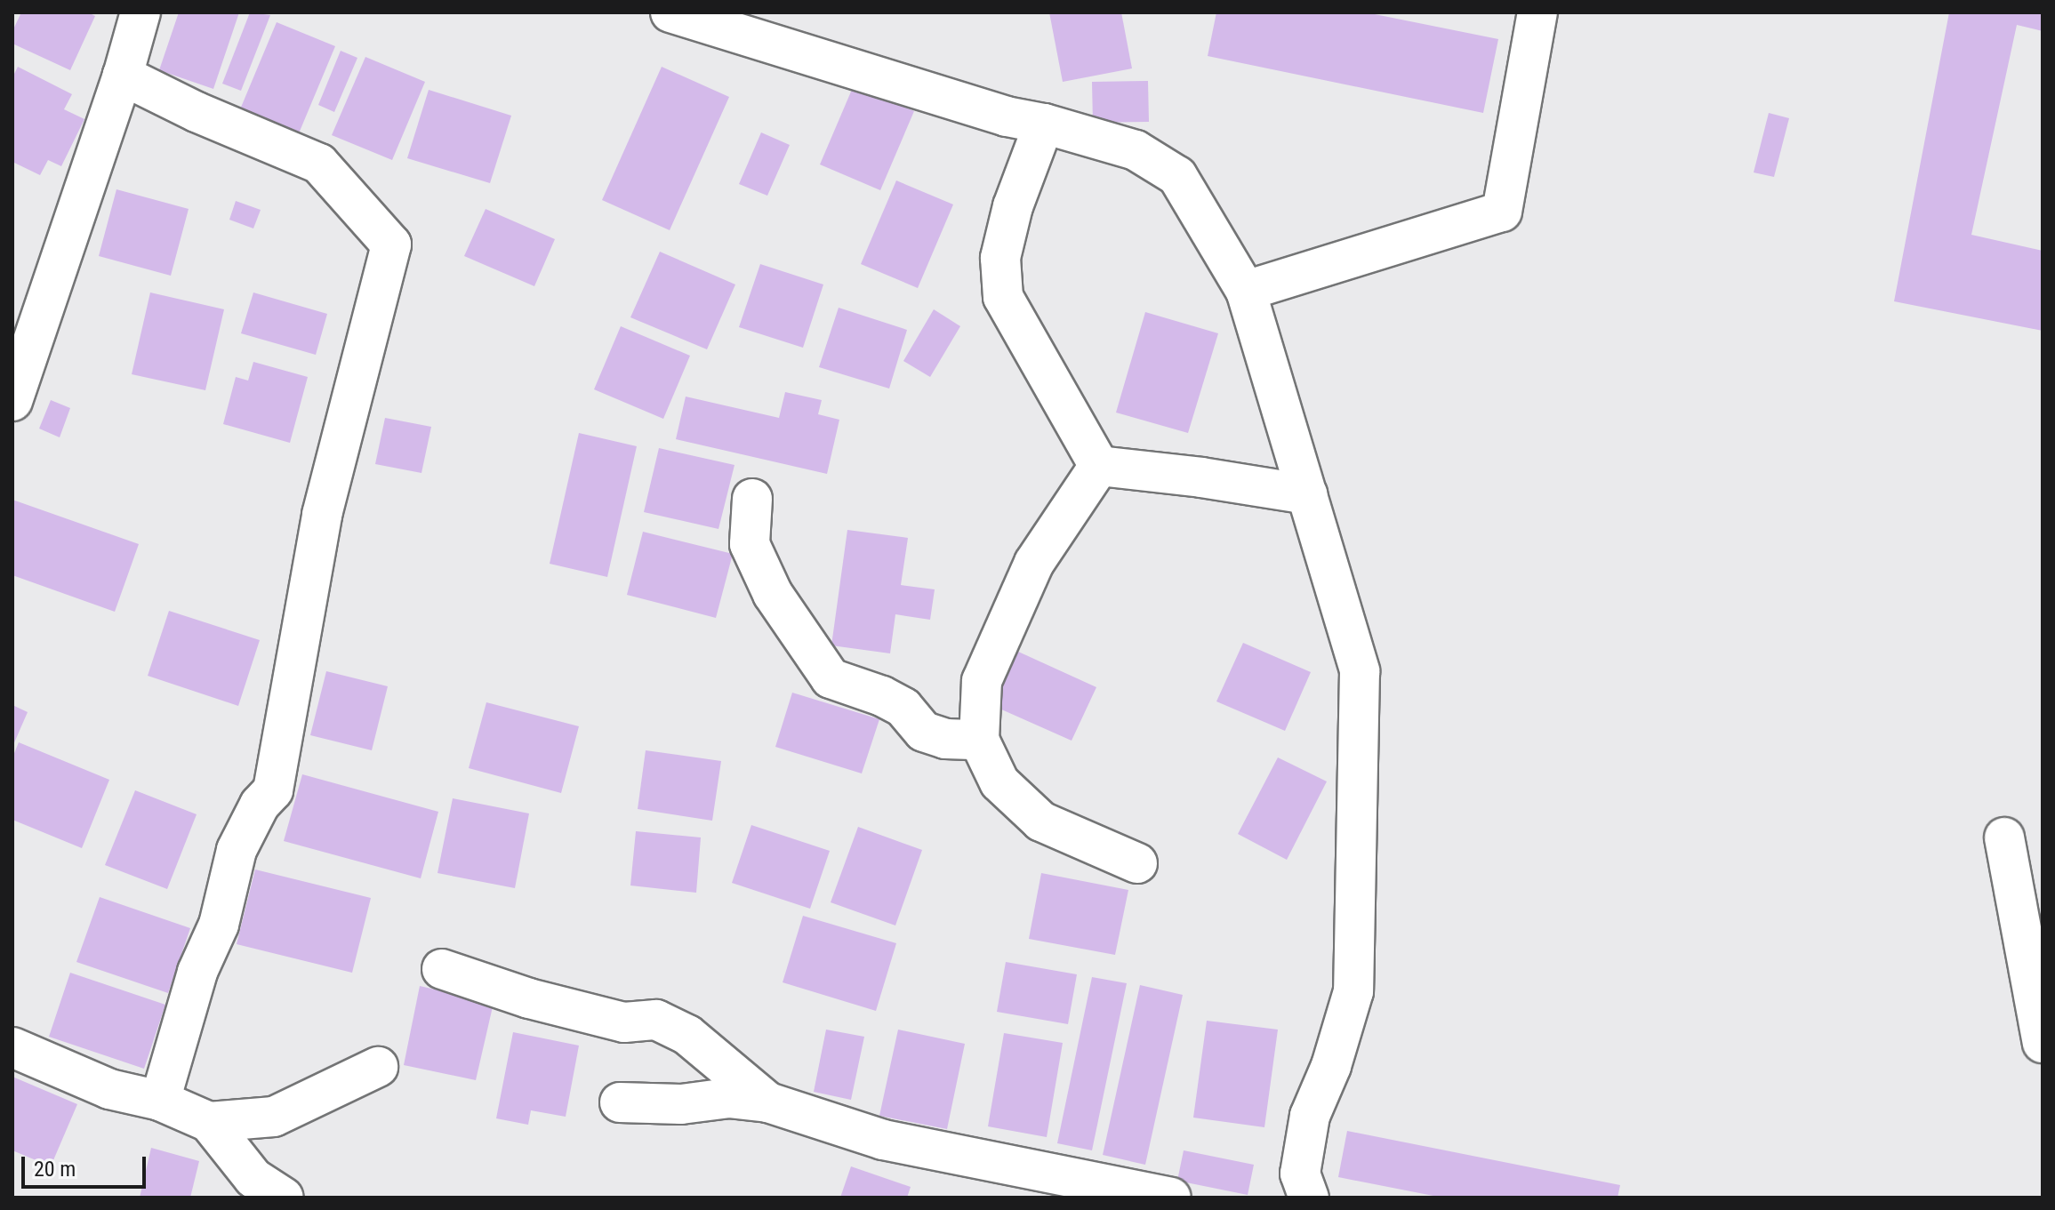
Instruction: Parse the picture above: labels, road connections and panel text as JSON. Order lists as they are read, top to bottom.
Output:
{
  "scale_bar": "20 m"
}
